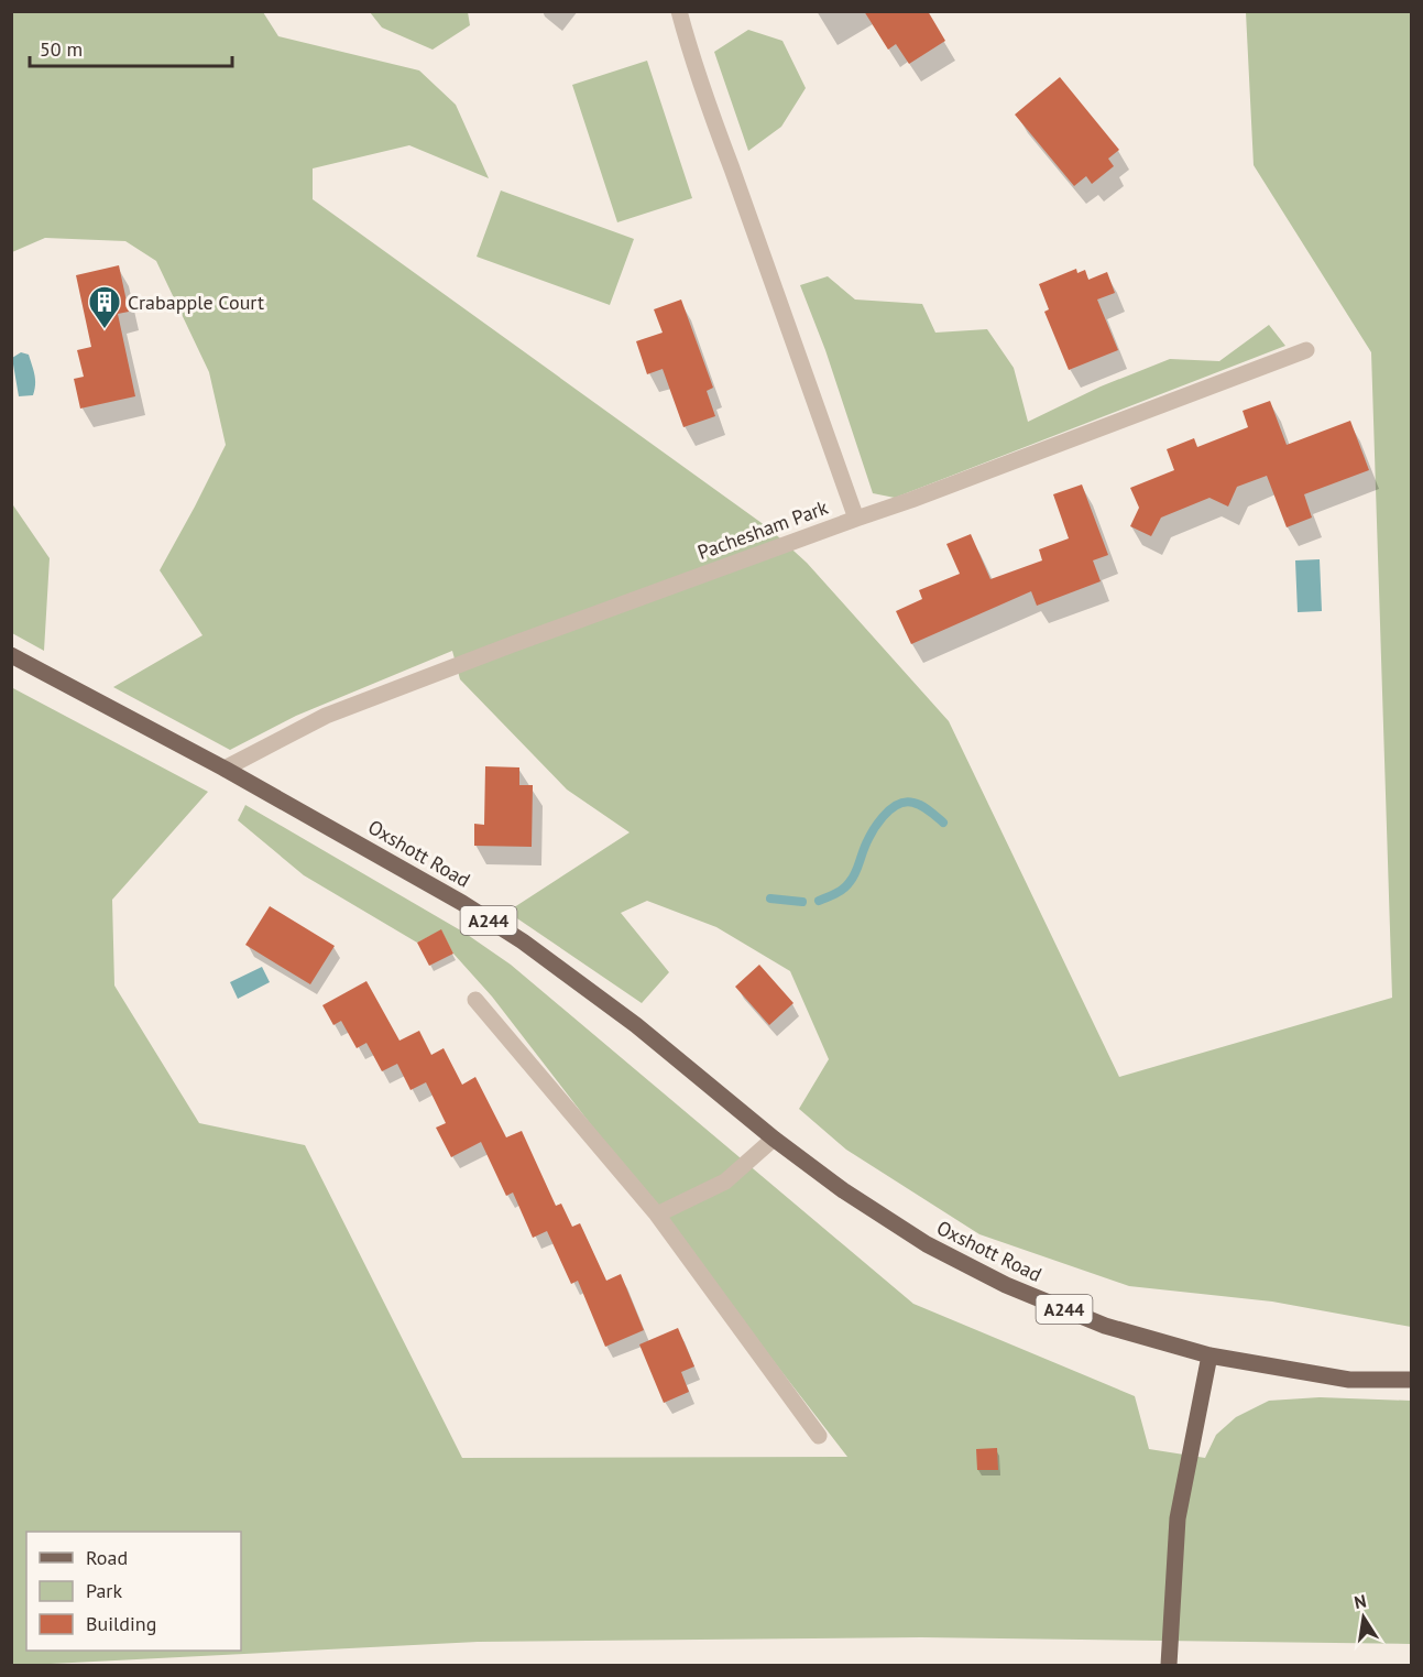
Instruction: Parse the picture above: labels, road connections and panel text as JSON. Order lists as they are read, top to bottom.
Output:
{
  "streets": {
    "main road": ["Oxshott Road", "A244"],
    "street": ["Pachesham Park"]
  },
  "crossings": [
    ["Pachesham Park", "Oxshott Road"]
  ],
  "places": {
    "building": ["Crabapple Court"]
  },
  "legend": ["Road", "Park", "Building"],
  "scale_bar": "50 m",
  "north": "top"
}
